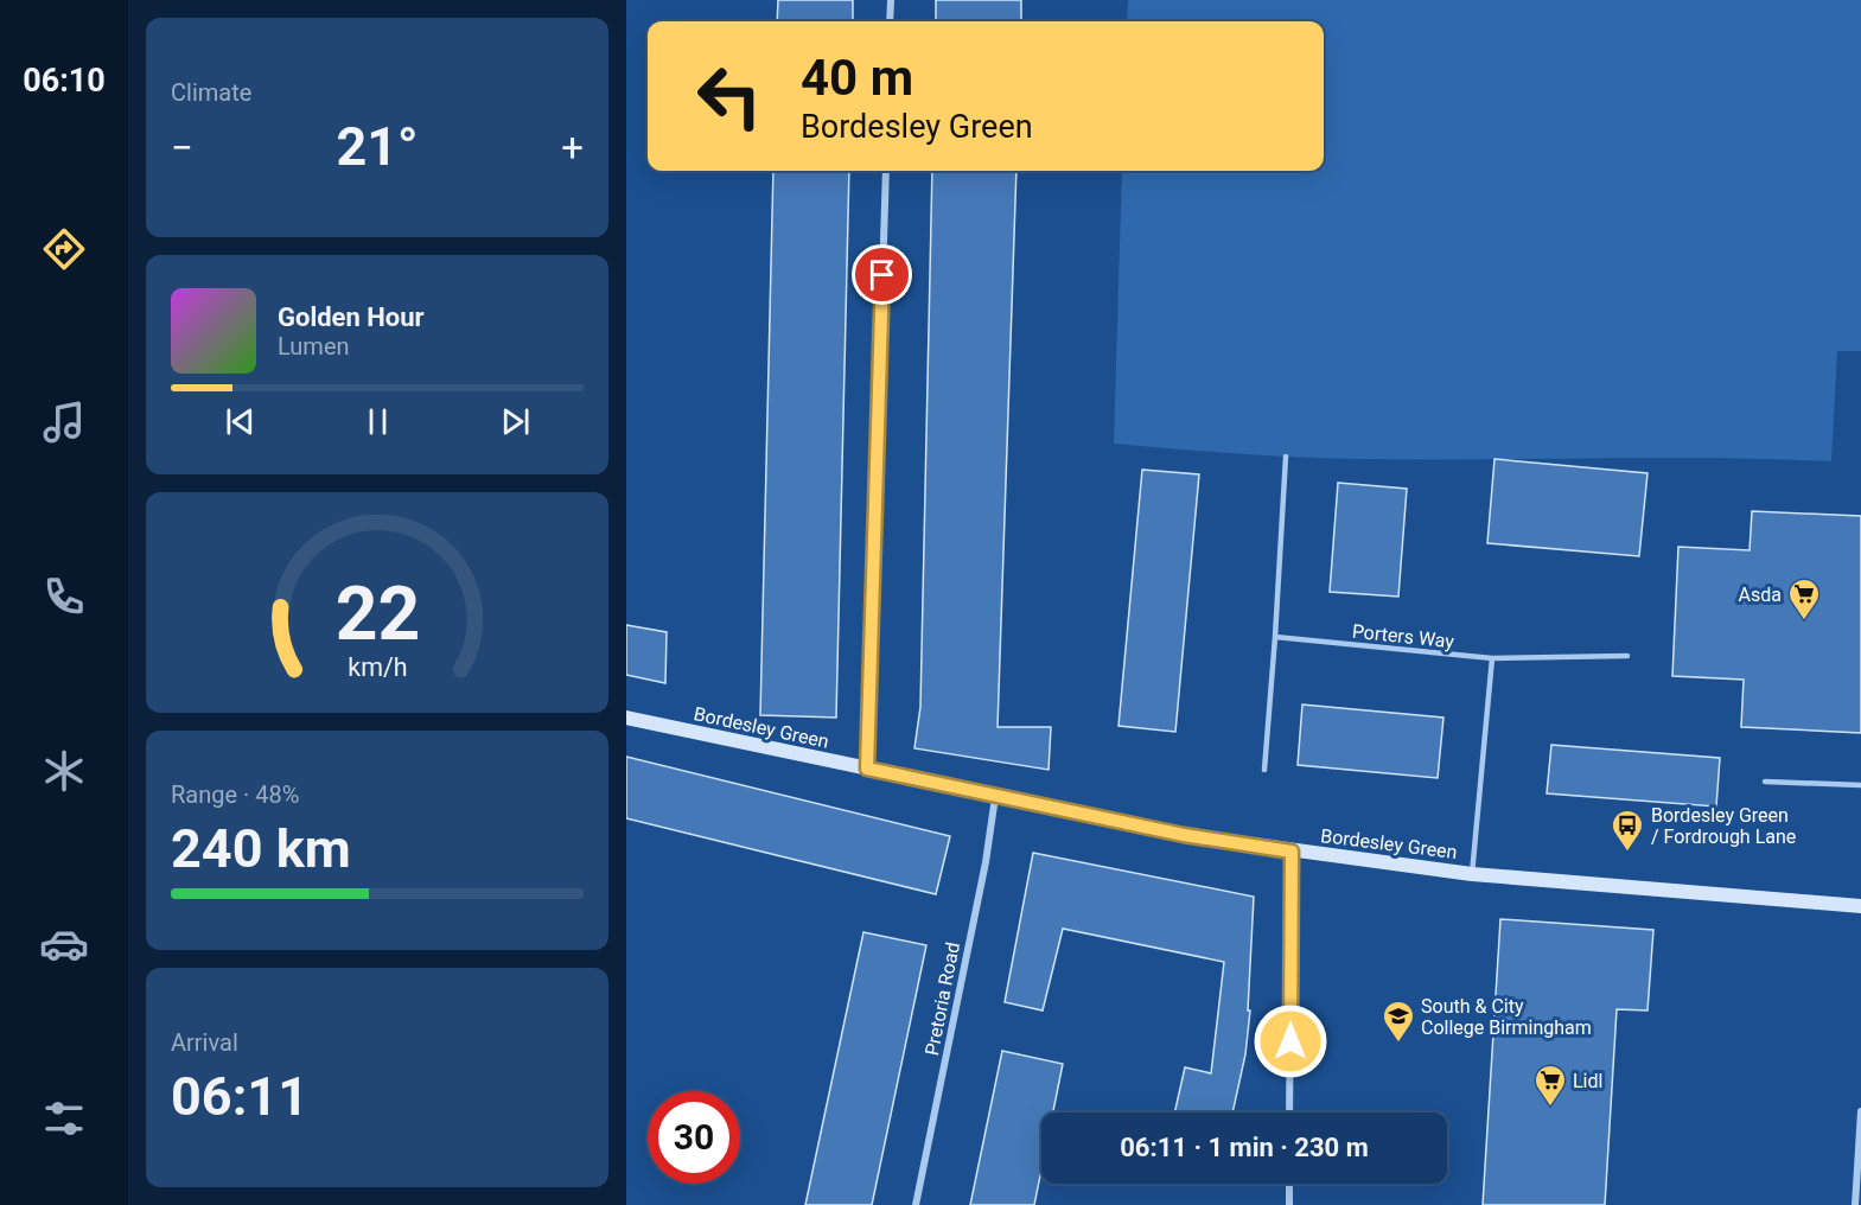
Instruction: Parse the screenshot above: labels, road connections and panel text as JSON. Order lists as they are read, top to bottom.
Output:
{
  "streets": {
    "main road": ["Bordesley Green"],
    "street": ["Pretoria Road"],
    "lane": ["Porters Way"]
  },
  "crossings": [
    ["Bordesley Green", "Pretoria Road"]
  ],
  "places": {
    "supermarket": ["Asda", "Lidl"],
    "bus stop": ["Bordesley Green / Fordrough Lane"],
    "school or university": ["South & City College Birmingham"]
  },
  "page": {
    "tabs": "06:10",
    "tile": [
      "Climate",
      ["Range · 48%", "240 km"],
      ["Arrival", "06:11"]
    ],
    "turn": ["40 m", "Bordesley Green"],
    "heat": ["−", "21°", "+"],
    "song": ["Golden Hour", "Lumen"],
    "limit": "30",
    "trip": "06:11 · 1 min · 230 m",
    "gauge": ["22", "km/h"]
  }
}
